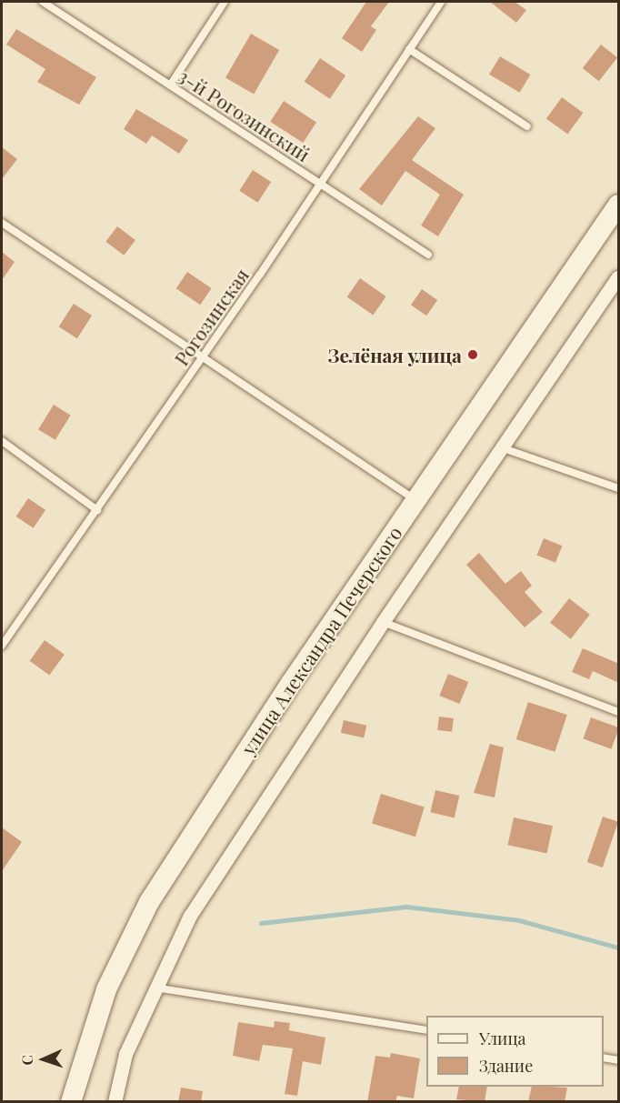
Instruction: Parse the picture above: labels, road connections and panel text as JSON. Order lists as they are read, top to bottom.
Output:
{
  "streets": {
    "main road": ["улица Александра Печерского"],
    "lane": ["3-й Рогозинский", "Рогозинская"]
  },
  "crossings": [
    ["3-й Рогозинский", "Рогозинская"]
  ],
  "places": ["Зелёная улица"],
  "legend": ["Улица", "Здание"],
  "north": "left"
}
